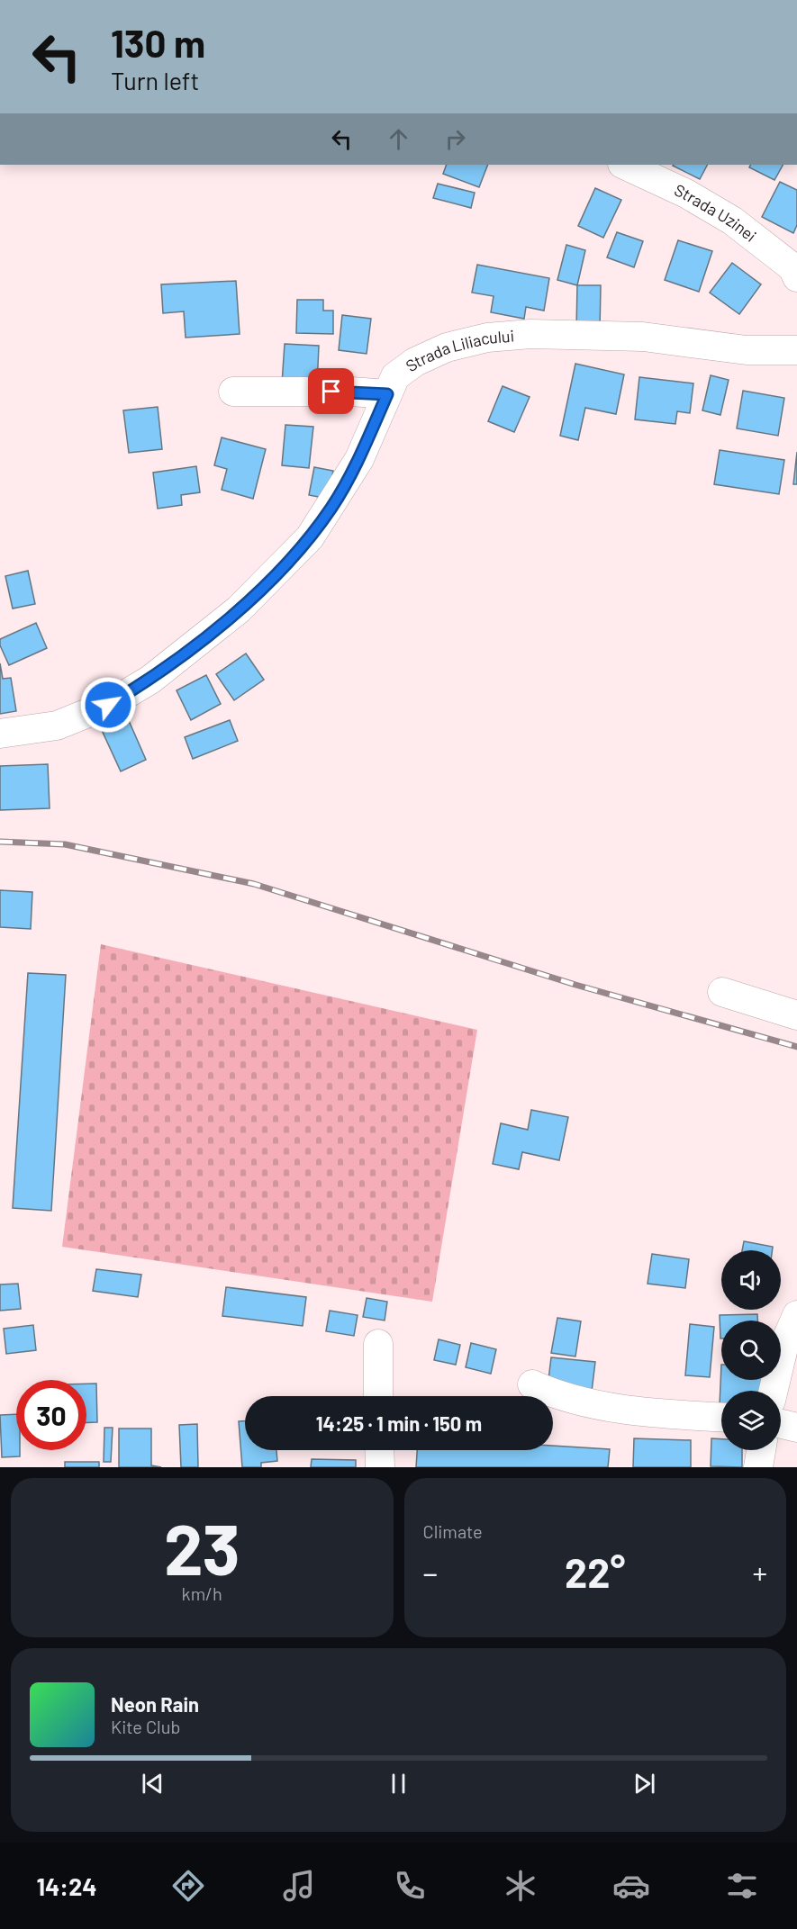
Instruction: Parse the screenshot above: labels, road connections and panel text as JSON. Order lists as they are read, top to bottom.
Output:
{
  "streets": {
    "street": ["Strada Uzinei", "Strada Liliacului"]
  },
  "page": {
    "turn": ["130 m", "Turn left"],
    "limit": "30",
    "trip": "14:25 · 1 min · 150 m",
    "tile": [
      ["23", "km/h"],
      "Climate"
    ],
    "heat": ["−", "22°", "+"],
    "song": ["Neon Rain", "Kite Club"],
    "tabs": "14:24"
  }
}
